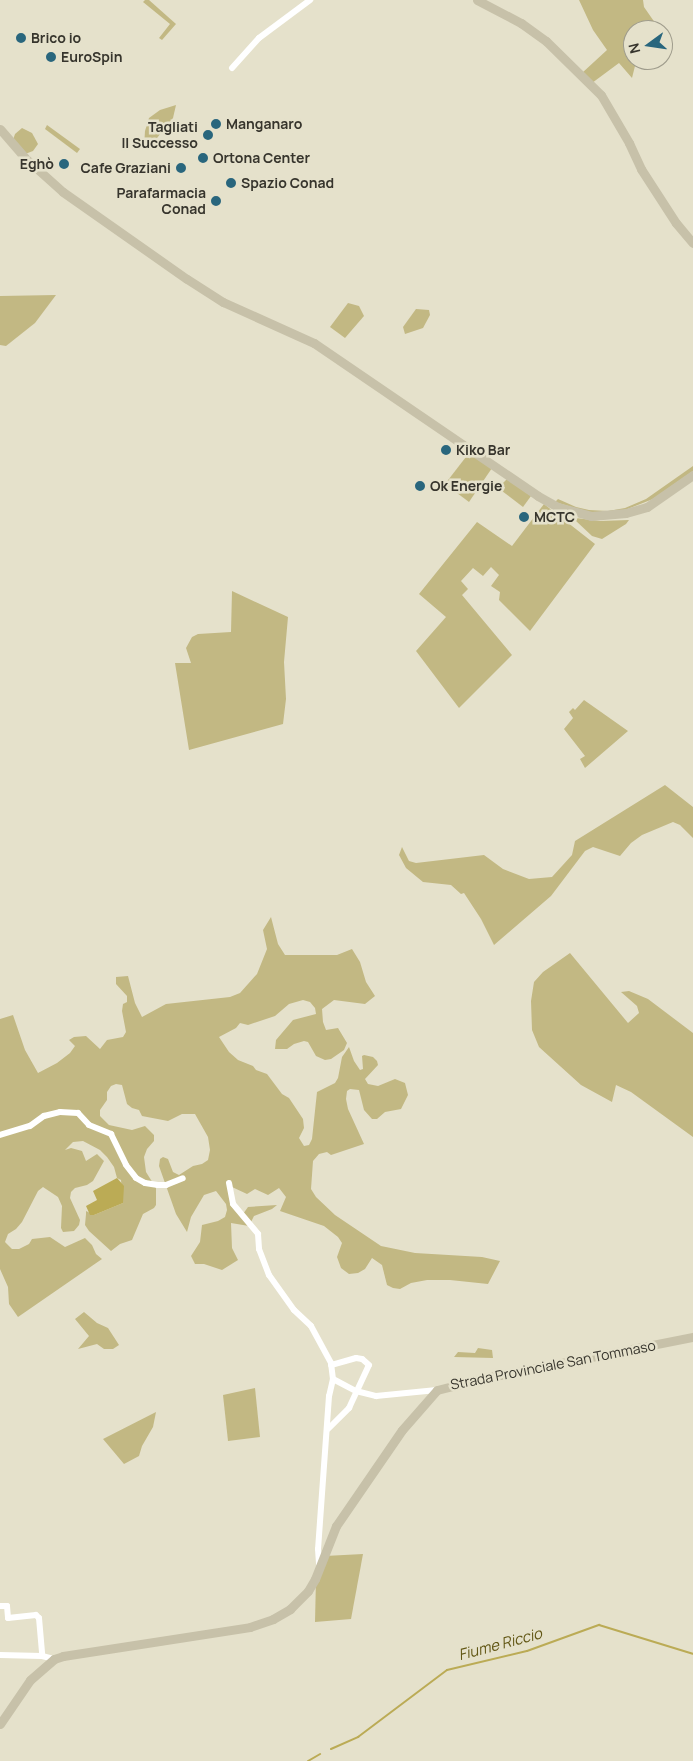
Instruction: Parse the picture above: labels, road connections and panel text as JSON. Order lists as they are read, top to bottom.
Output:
{
  "streets": {
    "main road": ["Strada Provinciale San Tommaso"]
  },
  "water": ["Fiume Riccio"],
  "places": [
    "Brico io",
    "EuroSpin",
    "Manganaro",
    "Tagliati Il Successo",
    "Ortona Center",
    "Eghò",
    "Cafe Graziani",
    "Spazio Conad",
    "Parafarmacia Conad",
    "Kiko Bar",
    "Ok Energie",
    "MCTC"
  ],
  "north": "left"
}
